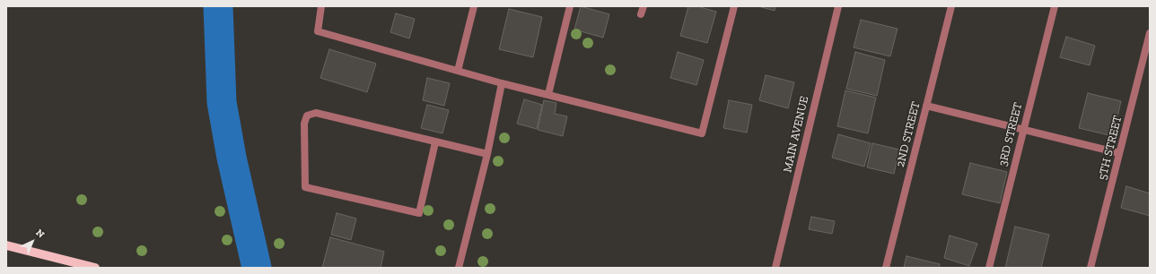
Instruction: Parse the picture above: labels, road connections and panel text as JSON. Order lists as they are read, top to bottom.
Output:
{
  "streets": {
    "street": [
      "MAIN AVENUE",
      "2ND STREET",
      "3RD STREET",
      "5TH STREET"
    ]
  },
  "north": "top right"
}
